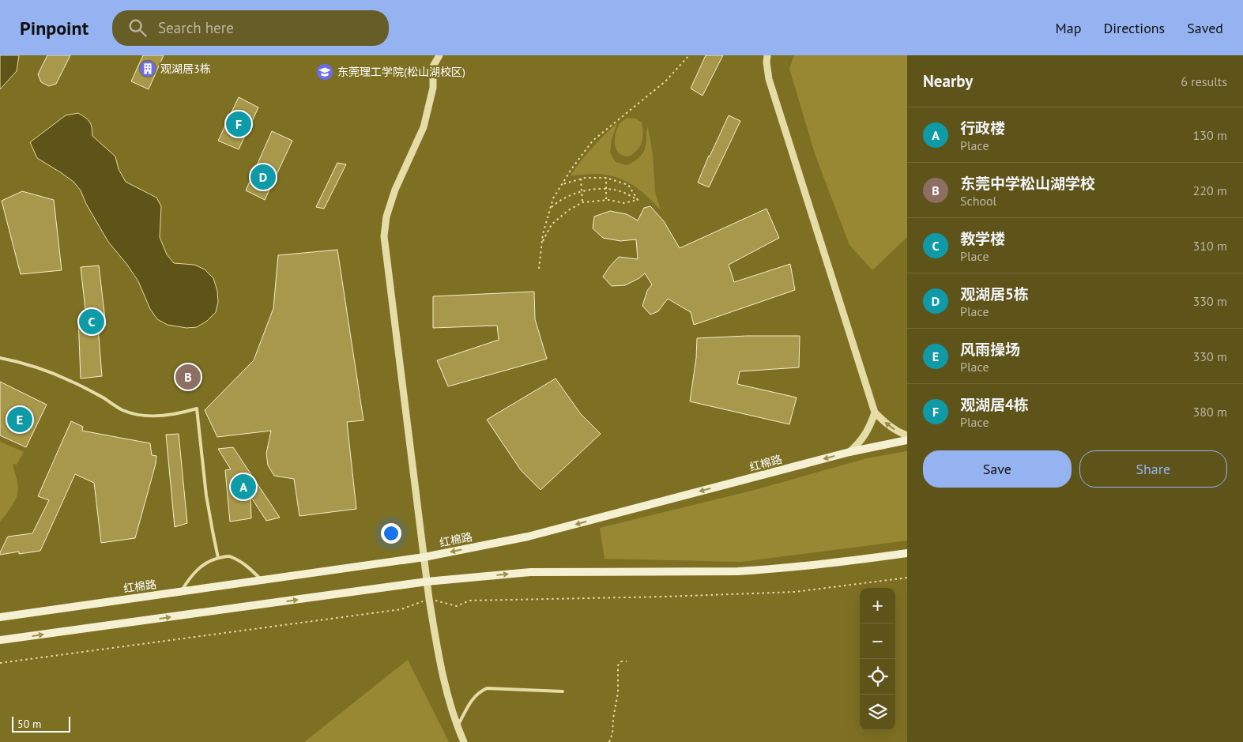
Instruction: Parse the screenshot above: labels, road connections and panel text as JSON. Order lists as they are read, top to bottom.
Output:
{
  "streets": {
    "main road": ["红棉路"]
  },
  "places": {
    "building": ["观湖居3栋"],
    "school or university": ["东莞理工学院(松山湖校区)"]
  },
  "scale_bar": "50 m",
  "page": {
    "header": "Pinpoint",
    "search": "Search here",
    "nav": ["Map", "Directions", "Saved"],
    "heading": ["Nearby", "6 results"],
    "list": [
      {
        "mark": "A",
        "name": "行政楼",
        "note": "Place",
        "value": "130 m"
      },
      {
        "mark": "B",
        "name": "东莞中学松山湖学校",
        "note": "School",
        "value": "220 m"
      },
      {
        "mark": "C",
        "name": "教学楼",
        "note": "Place",
        "value": "310 m"
      },
      {
        "mark": "D",
        "name": "观湖居5栋",
        "note": "Place",
        "value": "330 m"
      },
      {
        "mark": "E",
        "name": "风雨操场",
        "note": "Place",
        "value": "330 m"
      },
      {
        "mark": "F",
        "name": "观湖居4栋",
        "note": "Place",
        "value": "380 m"
      }
    ],
    "pins": [
      "F",
      "D",
      "C",
      "B",
      "E",
      "A"
    ],
    "buttons": ["Save", "Share"],
    "map_buttons": ["+", "−"],
    "scale": "50 m"
  }
}
